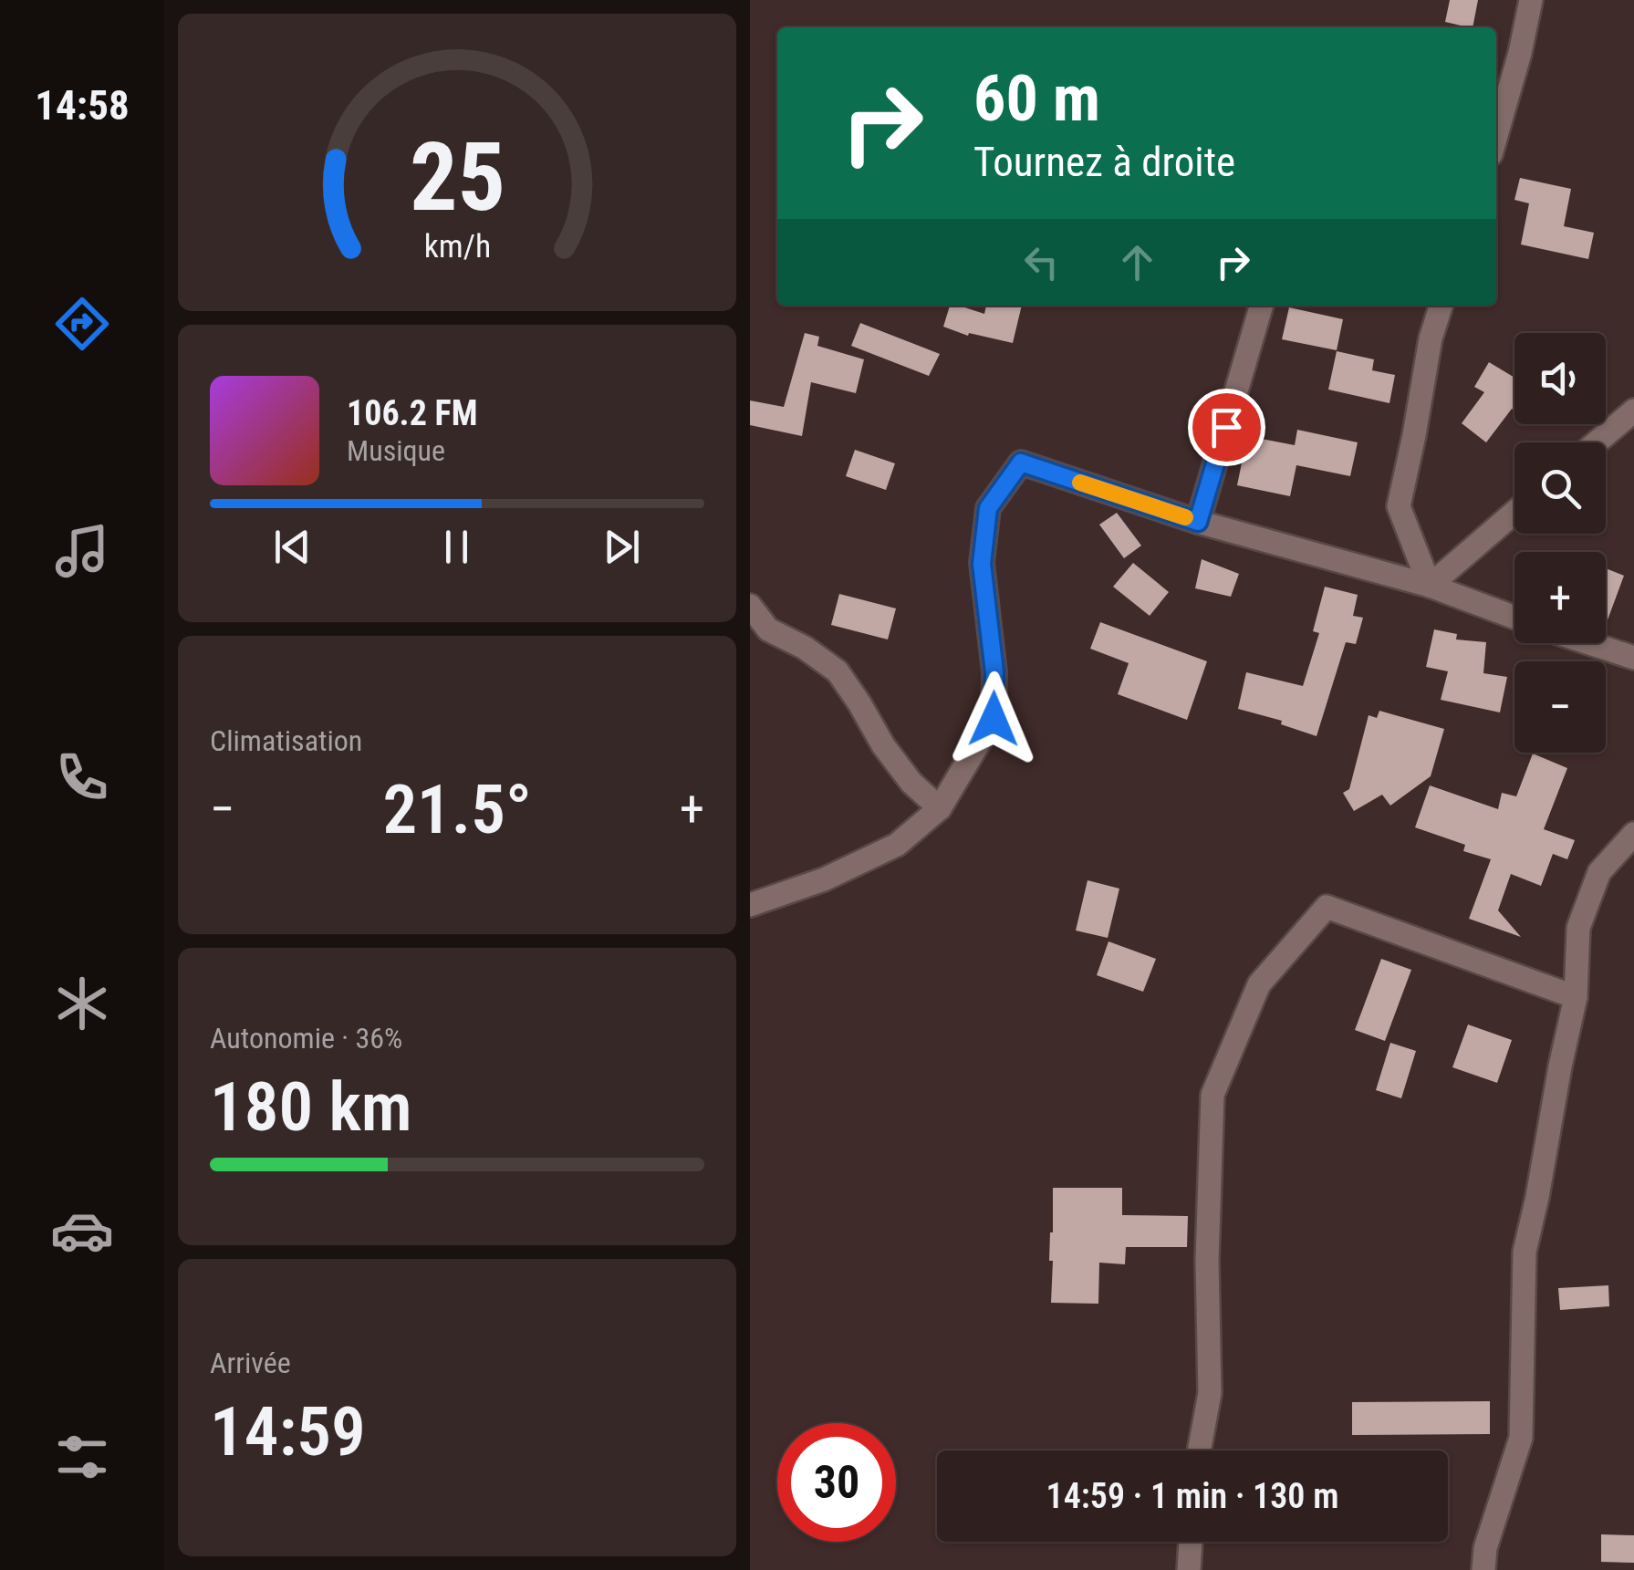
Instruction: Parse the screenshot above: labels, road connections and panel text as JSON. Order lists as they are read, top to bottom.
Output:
{
  "page": {
    "tabs": "14:58",
    "turn": ["60 m", "Tournez à droite"],
    "map_buttons": ["+", "−"],
    "song": ["106.2 FM", "Musique"],
    "tile": [
      "Climatisation",
      ["Autonomie · 36%", "180 km"],
      ["Arrivée", "14:59"]
    ],
    "heat": ["−", "21.5°", "+"],
    "limit": "30",
    "trip": "14:59 · 1 min · 130 m",
    "gauge": ["25", "km/h"]
  }
}
